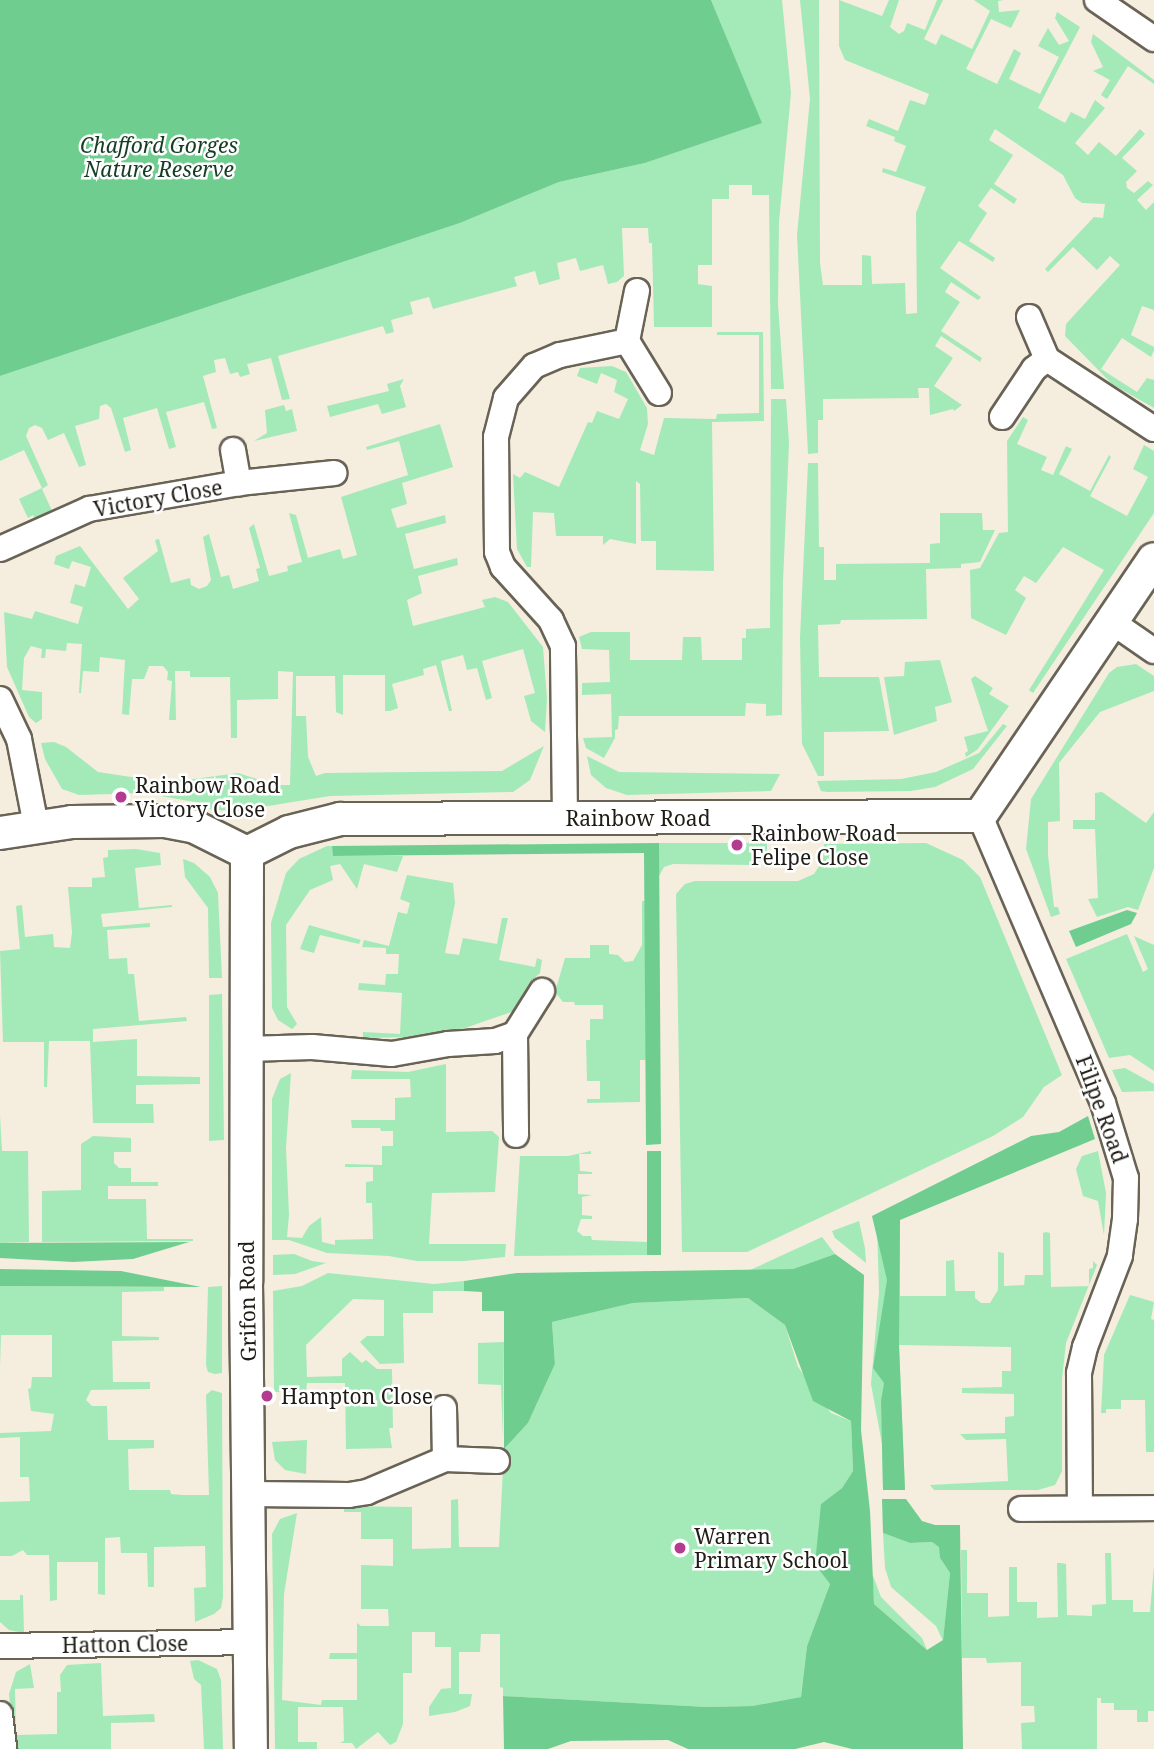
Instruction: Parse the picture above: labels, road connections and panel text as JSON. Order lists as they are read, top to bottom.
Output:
{
  "streets": {
    "street": [
      "Victory Close",
      "Rainbow Road",
      "Filipe Road",
      "Grifon Road",
      "Hatton Close"
    ]
  },
  "crossings": [
    ["Rainbow Road", "Filipe Road"],
    ["Rainbow Road", "Grifon Road"],
    ["Grifon Road", "Hatton Close"]
  ],
  "parks": ["Chafford Gorges Nature Reserve"],
  "places": [
    "Rainbow Road Victory Close",
    "Rainbow Road Felipe Close",
    "Hampton Close",
    "Warren Primary School"
  ]
}
